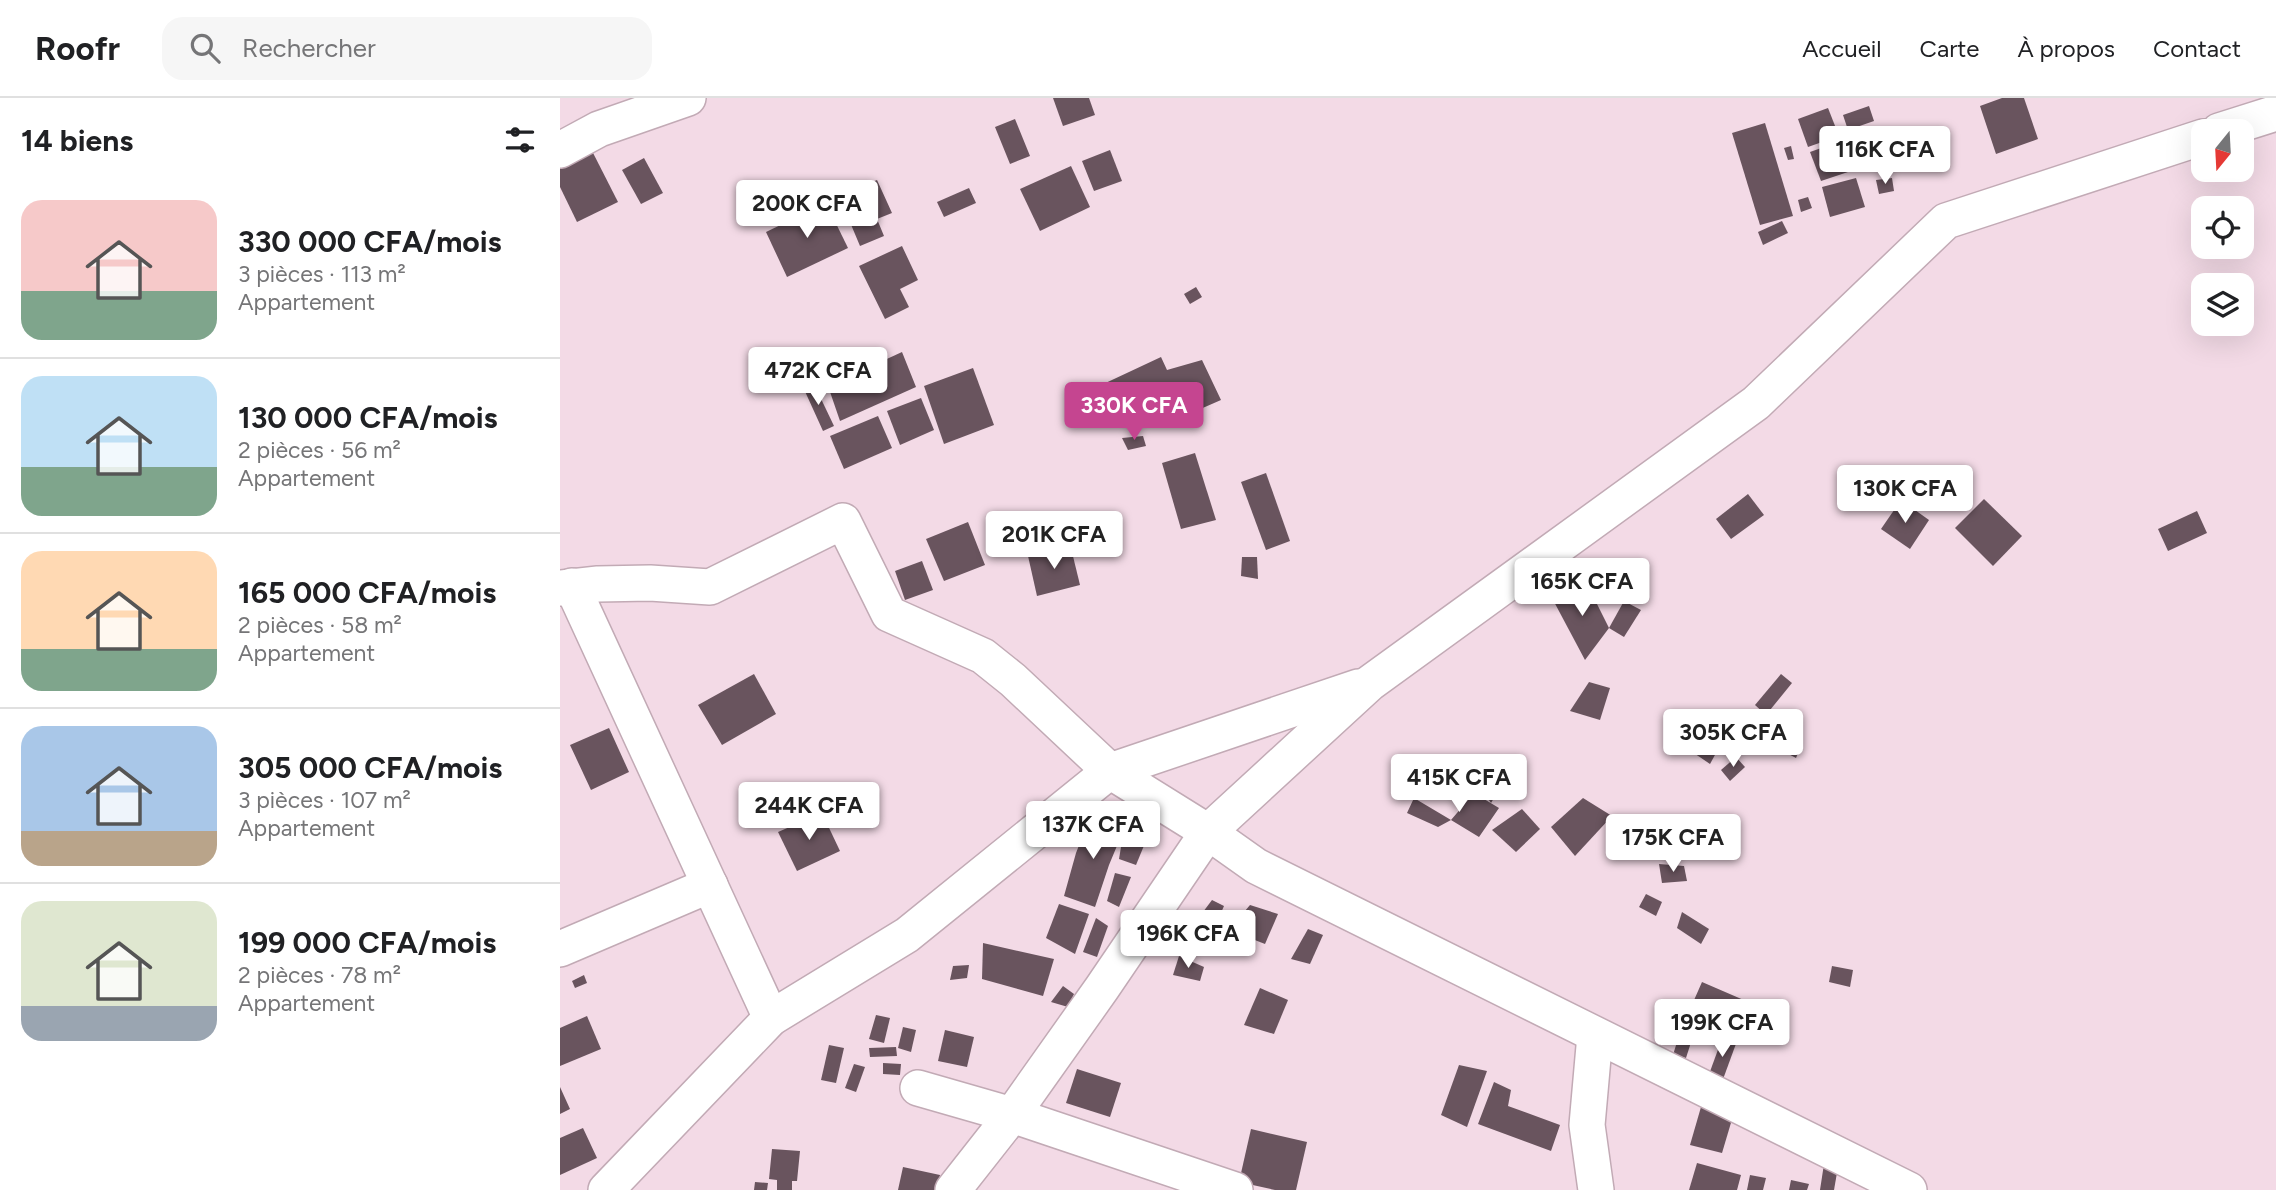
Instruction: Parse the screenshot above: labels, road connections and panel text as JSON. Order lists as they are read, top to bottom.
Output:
{
  "north": "bottom",
  "page": {
    "header": "Roofr",
    "search": "Rechercher",
    "nav": [
      "Accueil",
      "Carte",
      "À propos",
      "Contact"
    ],
    "heading": "14 biens",
    "price": [
      "116K CFA",
      "200K CFA",
      "472K CFA",
      "330K CFA",
      "130K CFA",
      "201K CFA",
      "165K CFA",
      "305K CFA",
      "415K CFA",
      "244K CFA",
      "137K CFA",
      "175K CFA",
      "196K CFA",
      "199K CFA"
    ],
    "list": [
      {
        "name": "330 000 CFA/mois",
        "note": "3 pièces · 113 m² · Appartement"
      },
      {
        "name": "130 000 CFA/mois",
        "note": "2 pièces · 56 m² · Appartement"
      },
      {
        "name": "165 000 CFA/mois",
        "note": "2 pièces · 58 m² · Appartement"
      },
      {
        "name": "305 000 CFA/mois",
        "note": "3 pièces · 107 m² · Appartement"
      },
      {
        "name": "199 000 CFA/mois",
        "note": "2 pièces · 78 m² · Appartement"
      }
    ]
  }
}
